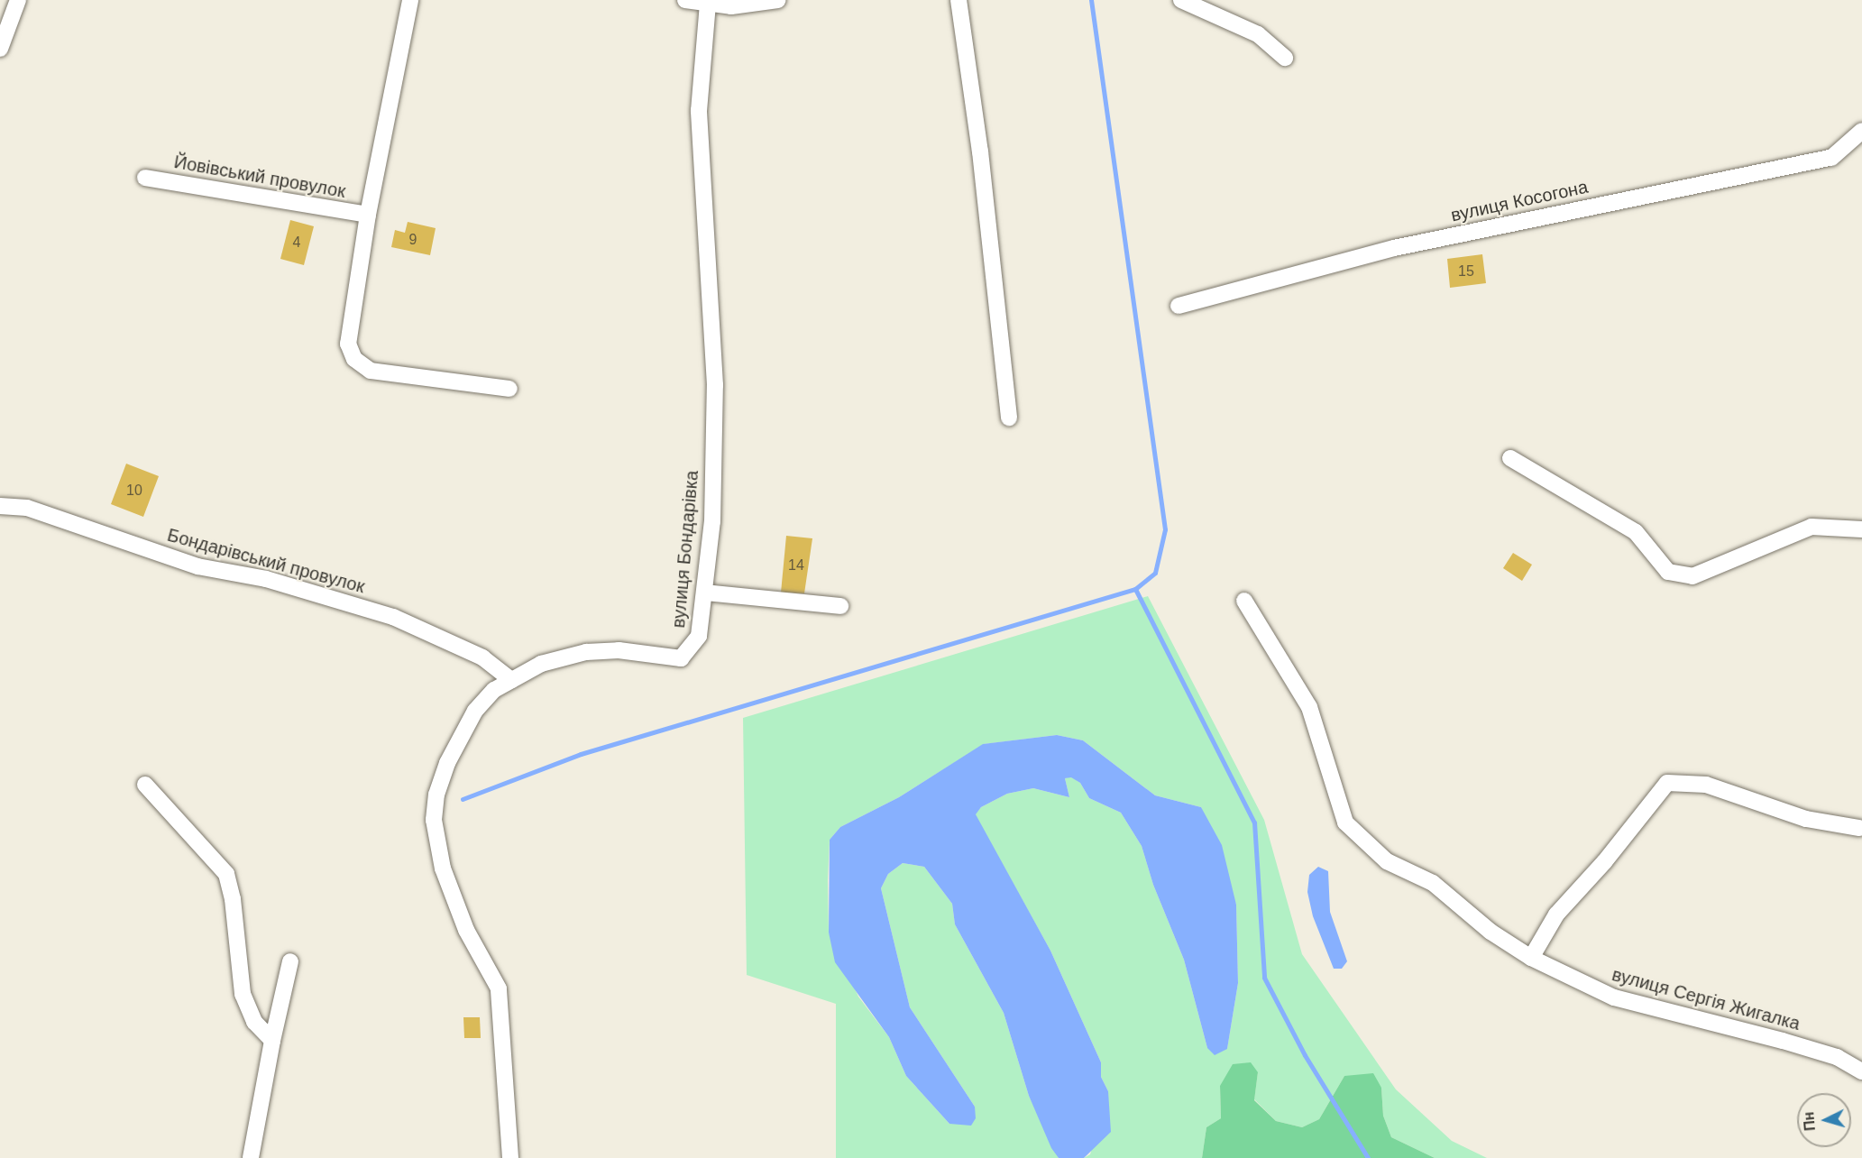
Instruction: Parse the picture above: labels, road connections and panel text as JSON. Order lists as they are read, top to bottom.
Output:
{
  "streets": {
    "street": [
      "Йовівський провулок",
      "вулиця Косогона",
      "вулиця Бондарівка",
      "Бондарівський провулок",
      "вулиця Сергія Жигалка"
    ]
  },
  "crossings": [
    ["вулиця Бондарівка", "Бондарівський провулок"]
  ],
  "house_numbers": [
    "9",
    "4",
    "15",
    "10",
    "14"
  ],
  "north": "left"
}
